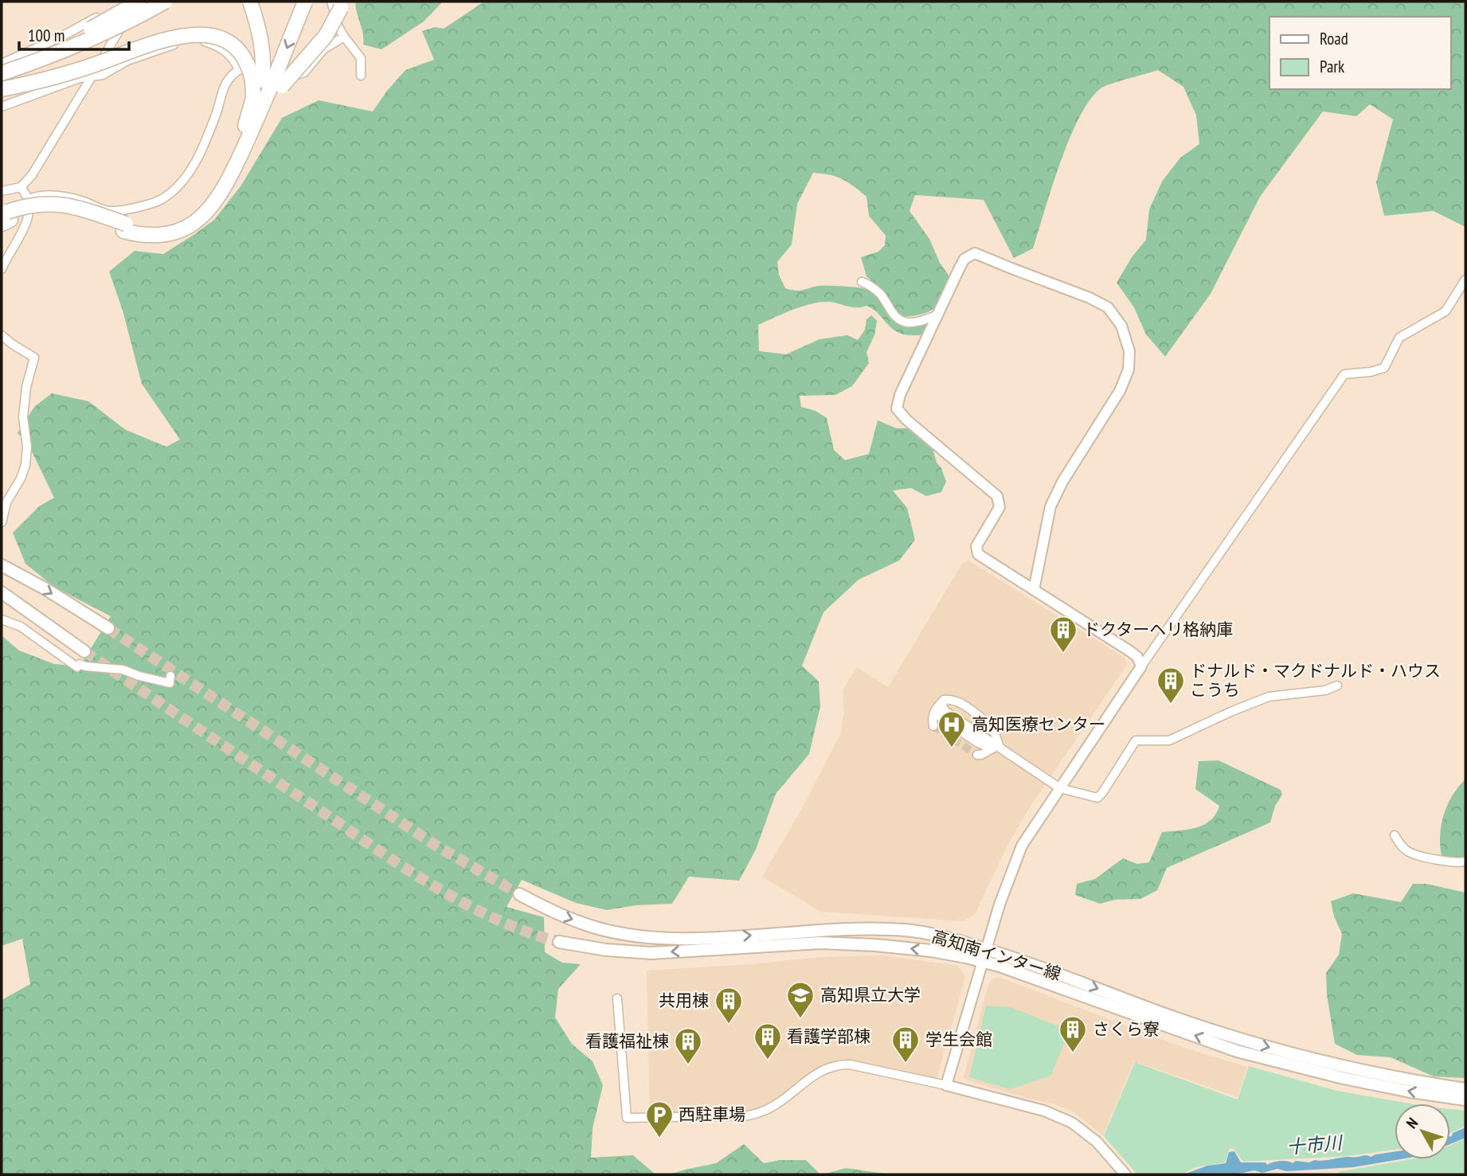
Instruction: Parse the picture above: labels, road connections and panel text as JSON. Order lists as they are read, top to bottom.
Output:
{
  "streets": {
    "main road": ["高知南インター線"]
  },
  "water": ["十市川"],
  "places": {
    "building": [
      "ドクターヘリ格納庫",
      "ドナルド・マクドナルド・ハウス こうち",
      "共用棟",
      "さくら寮",
      "看護学部棟",
      "学生会館",
      "看護福祉棟"
    ],
    "hospital": ["高知医療センター"],
    "school or university": ["高知県立大学"],
    "parking": ["西駐車場"]
  },
  "legend": ["Road", "Park"],
  "scale_bar": "100 m",
  "north": "top left"
}
